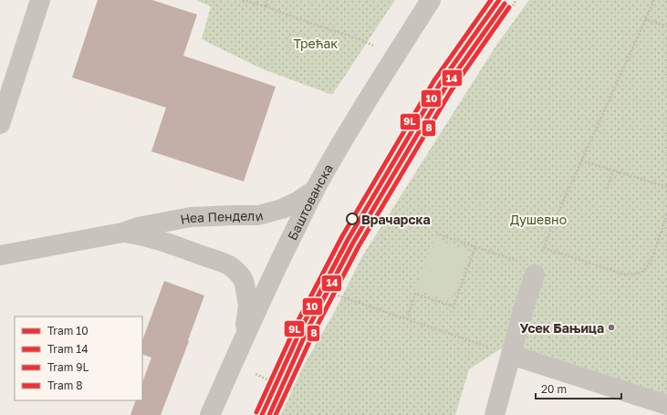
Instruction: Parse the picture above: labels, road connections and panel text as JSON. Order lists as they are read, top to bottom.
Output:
{
  "streets": {
    "street": ["Баштованска", "Неа Пендели"]
  },
  "crossings": [
    ["Баштованска", "Неа Пендели"]
  ],
  "parks": ["Трећак", "Душевно"],
  "places": ["Врачарска", "Усек Бањица"],
  "lines": [
    "tram line 10",
    "tram line 9L",
    "tram line 14",
    "tram line 8"
  ],
  "legend": [
    "Tram 10",
    "Tram 14",
    "Tram 9L",
    "Tram 8"
  ],
  "scale_bar": "20 m"
}
